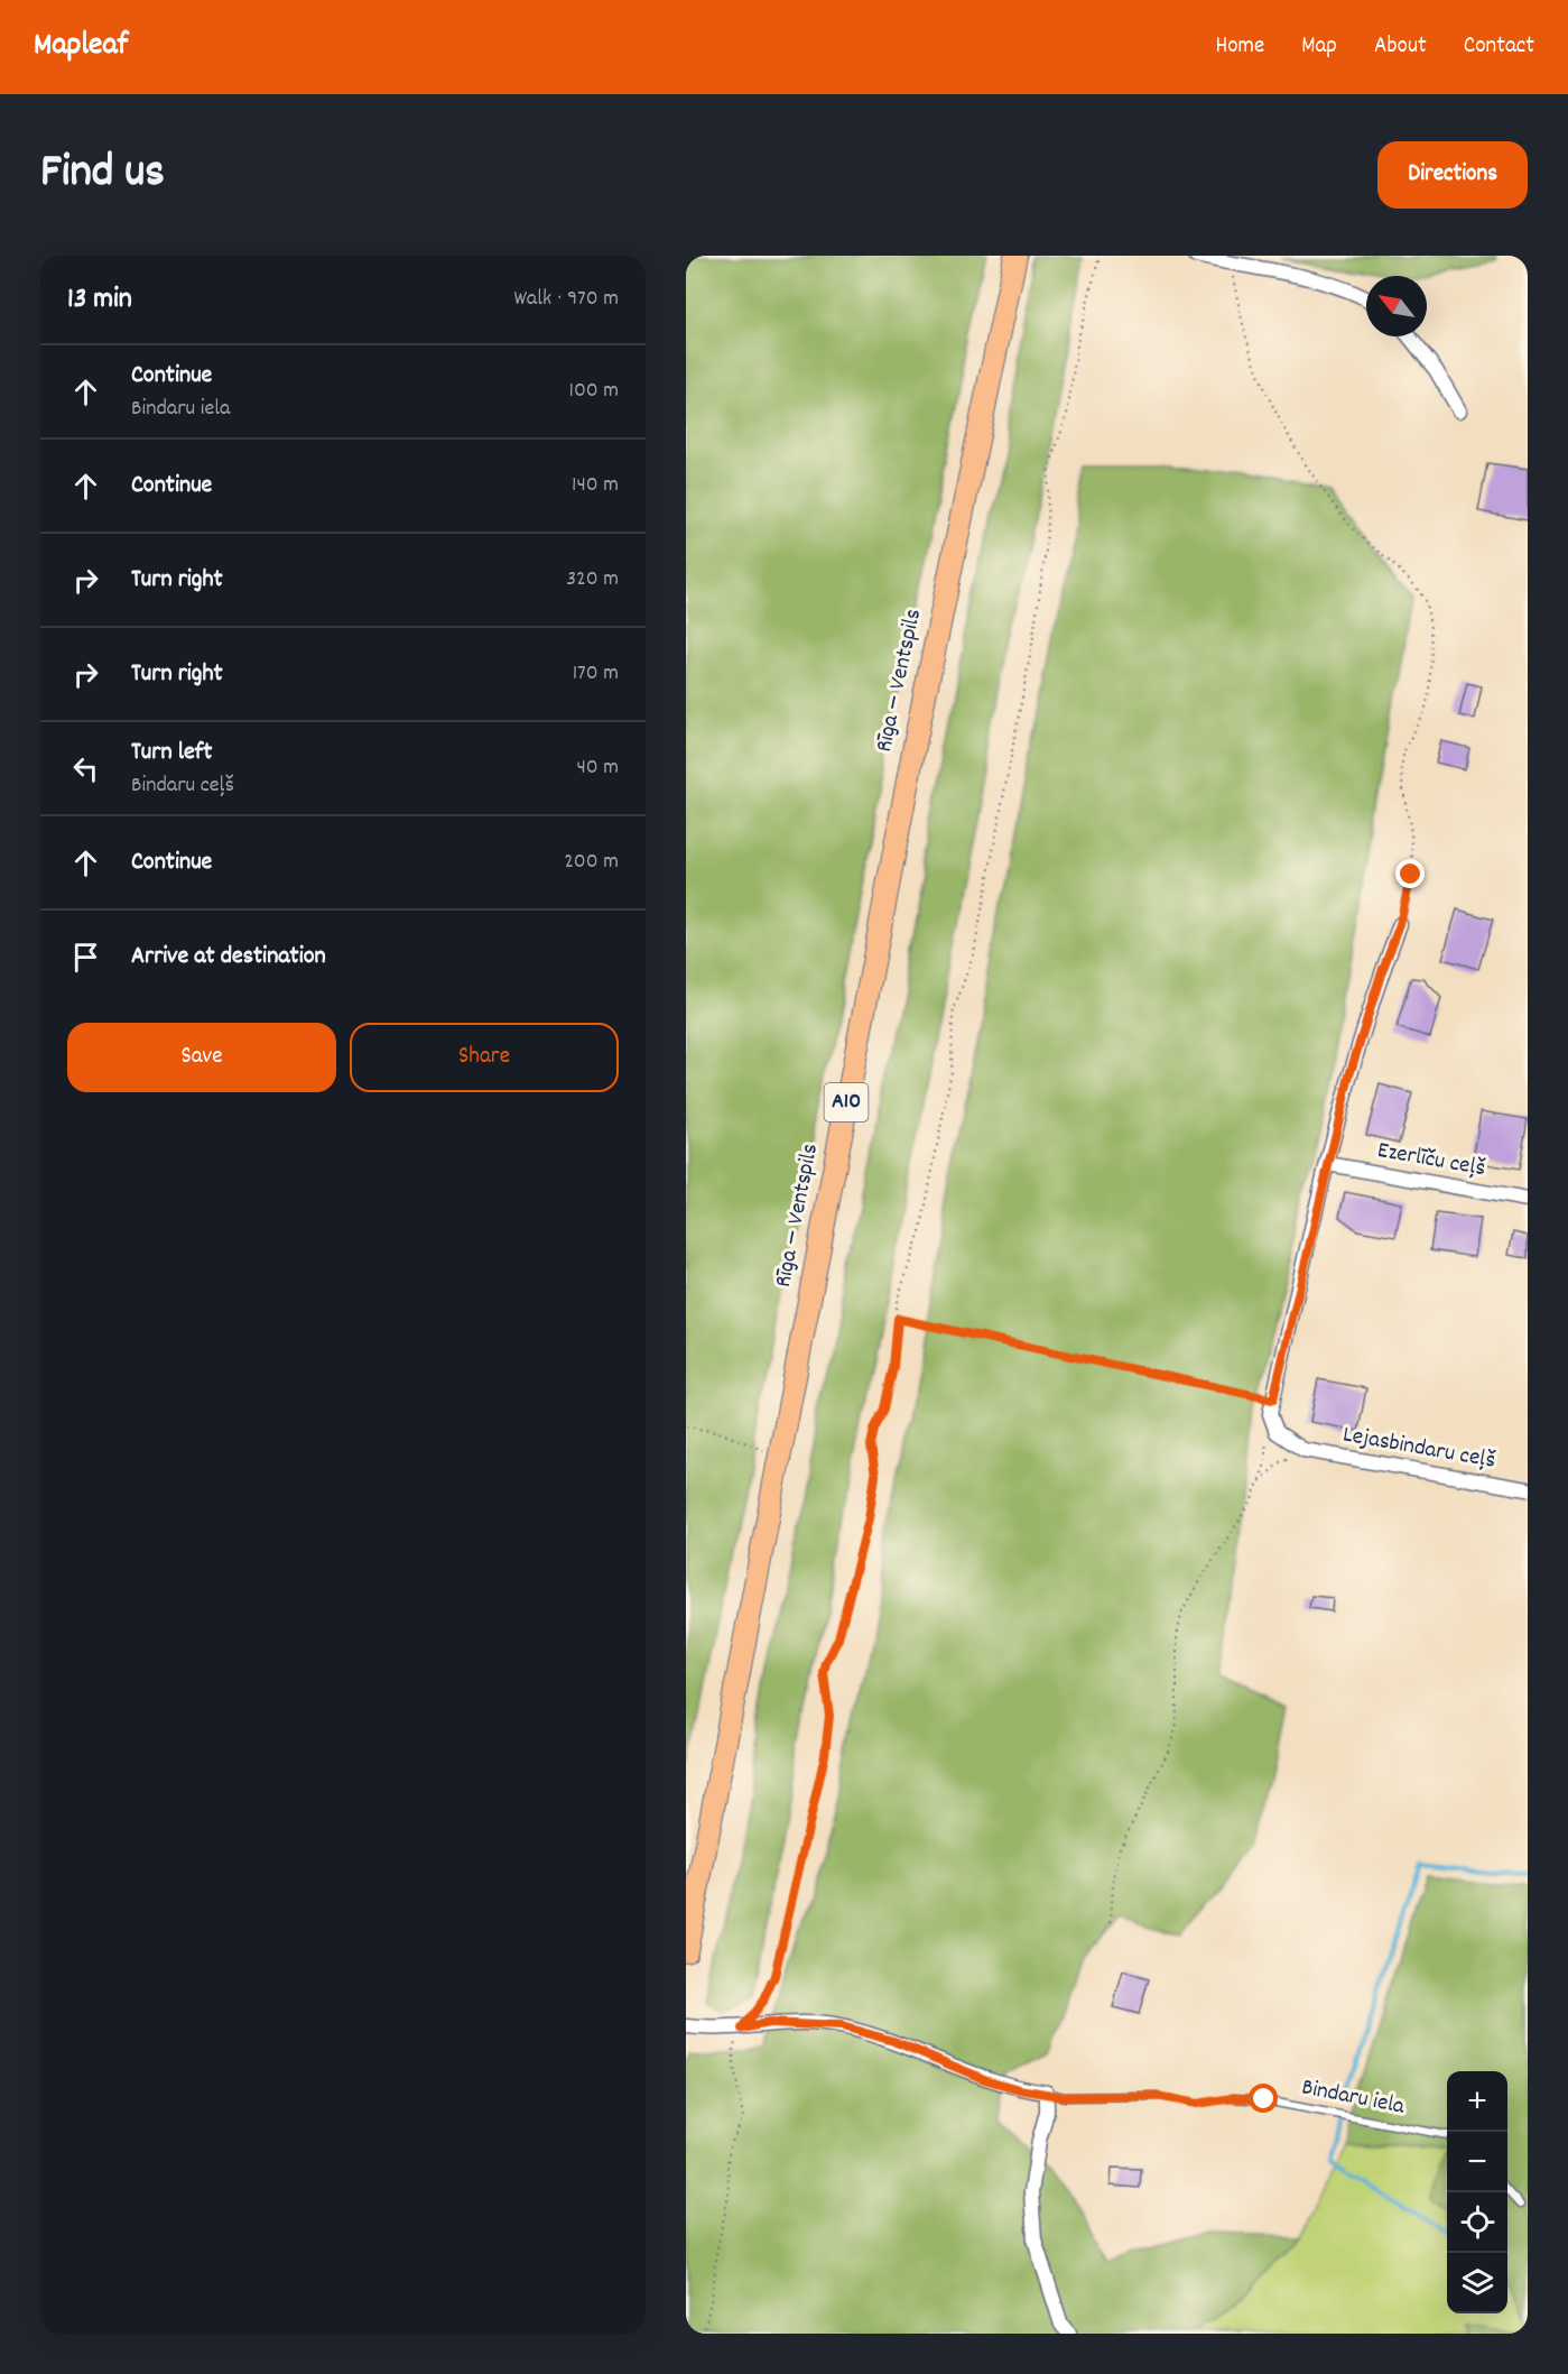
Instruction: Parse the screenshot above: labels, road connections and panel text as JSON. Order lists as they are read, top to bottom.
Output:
{
  "streets": {
    "highway": ["Rīga — Ventspils", "A10"],
    "street": ["Ezerlīču ceļš", "Lejasbindaru ceļš"],
    "lane": ["Bindaru iela"]
  },
  "north": "top left",
  "page": {
    "header": "Mapleaf",
    "nav": [
      "Home",
      "Map",
      "About",
      "Contact"
    ],
    "title": "Find us",
    "buttons": [
      "Directions",
      ["Save", "Share"]
    ],
    "heading": ["13 min", "Walk · 970 m"],
    "list": [
      ["Continue", "Bindaru iela", "100 m"],
      ["Continue", "140 m"],
      ["Turn right", "320 m"],
      ["Turn right", "170 m"],
      ["Turn left", "Bindaru ceļš", "40 m"],
      ["Continue", "200 m"],
      "Arrive at destination"
    ],
    "map_buttons": ["+", "−"]
  }
}
